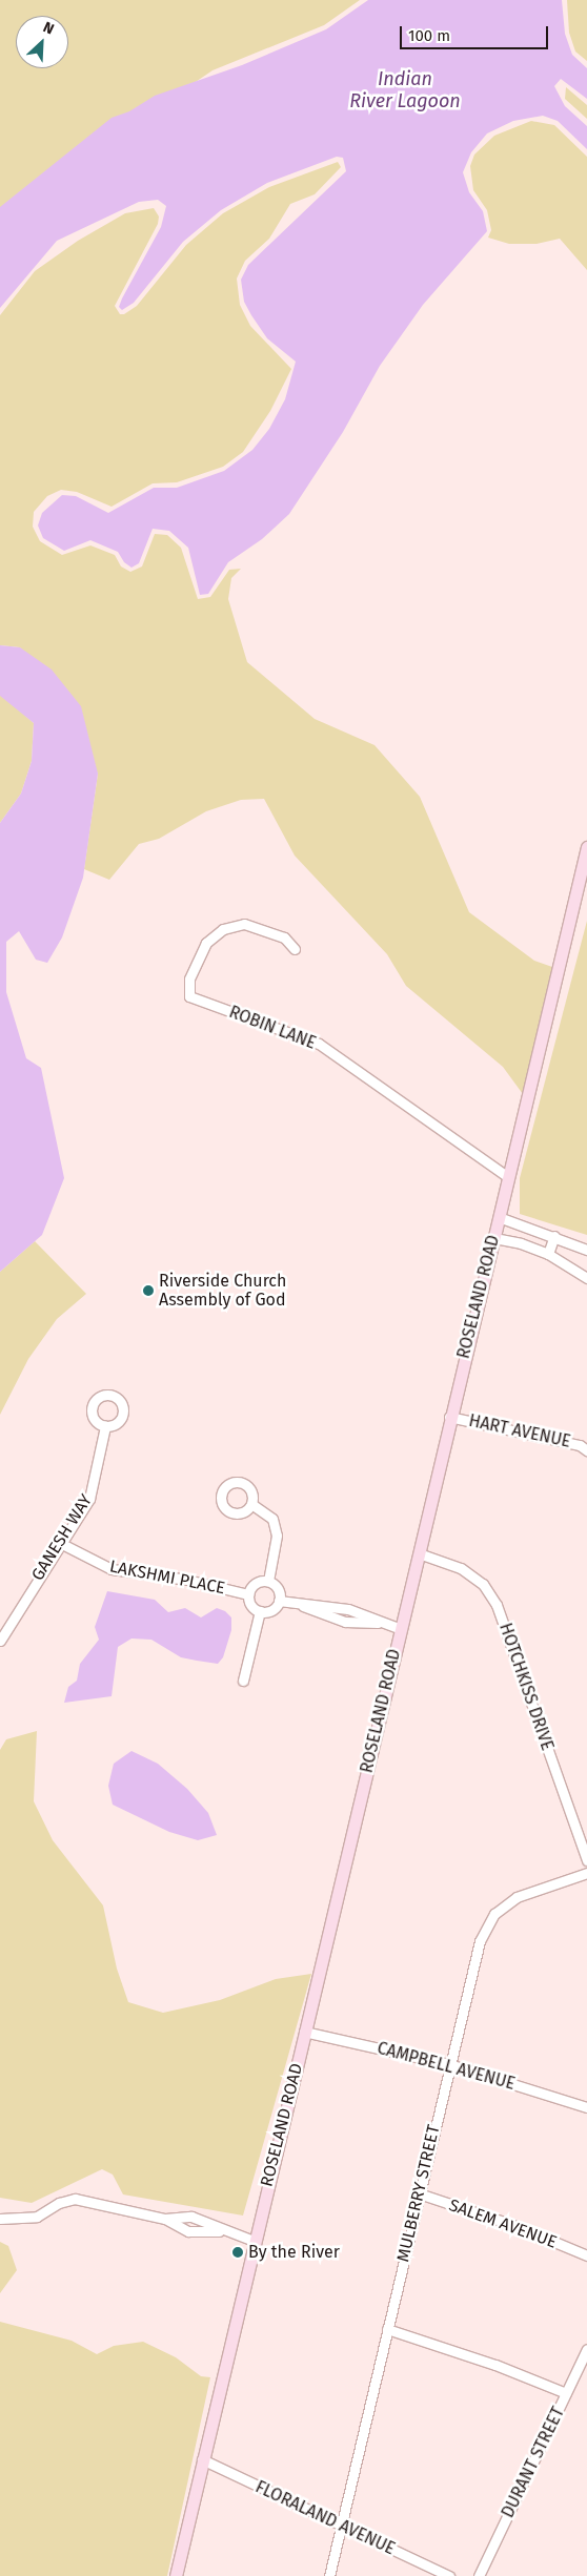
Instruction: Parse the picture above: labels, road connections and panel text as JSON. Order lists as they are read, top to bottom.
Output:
{
  "streets": {
    "main road": ["ROSELAND ROAD"],
    "street": [
      "ROBIN LANE",
      "HART AVENUE",
      "GANESH WAY",
      "LAKSHMI PLACE",
      "HOTCHKISS DRIVE",
      "CAMPBELL AVENUE",
      "MULBERRY STREET",
      "SALEM AVENUE",
      "DURANT STREET",
      "FLORALAND AVENUE"
    ]
  },
  "crossings": [
    ["ROBIN LANE", "ROSELAND ROAD"],
    ["ROSELAND ROAD", "HART AVENUE"],
    ["ROSELAND ROAD", "HOTCHKISS DRIVE"],
    ["ROSELAND ROAD", "CAMPBELL AVENUE"],
    ["ROSELAND ROAD", "FLORALAND AVENUE"],
    ["GANESH WAY", "LAKSHMI PLACE"],
    ["CAMPBELL AVENUE", "MULBERRY STREET"],
    ["MULBERRY STREET", "SALEM AVENUE"],
    ["MULBERRY STREET", "FLORALAND AVENUE"]
  ],
  "water": ["Indian River Lagoon"],
  "places": ["Riverside Church Assembly of God", "By the River"],
  "scale_bar": "100 m",
  "north": "top right"
}
